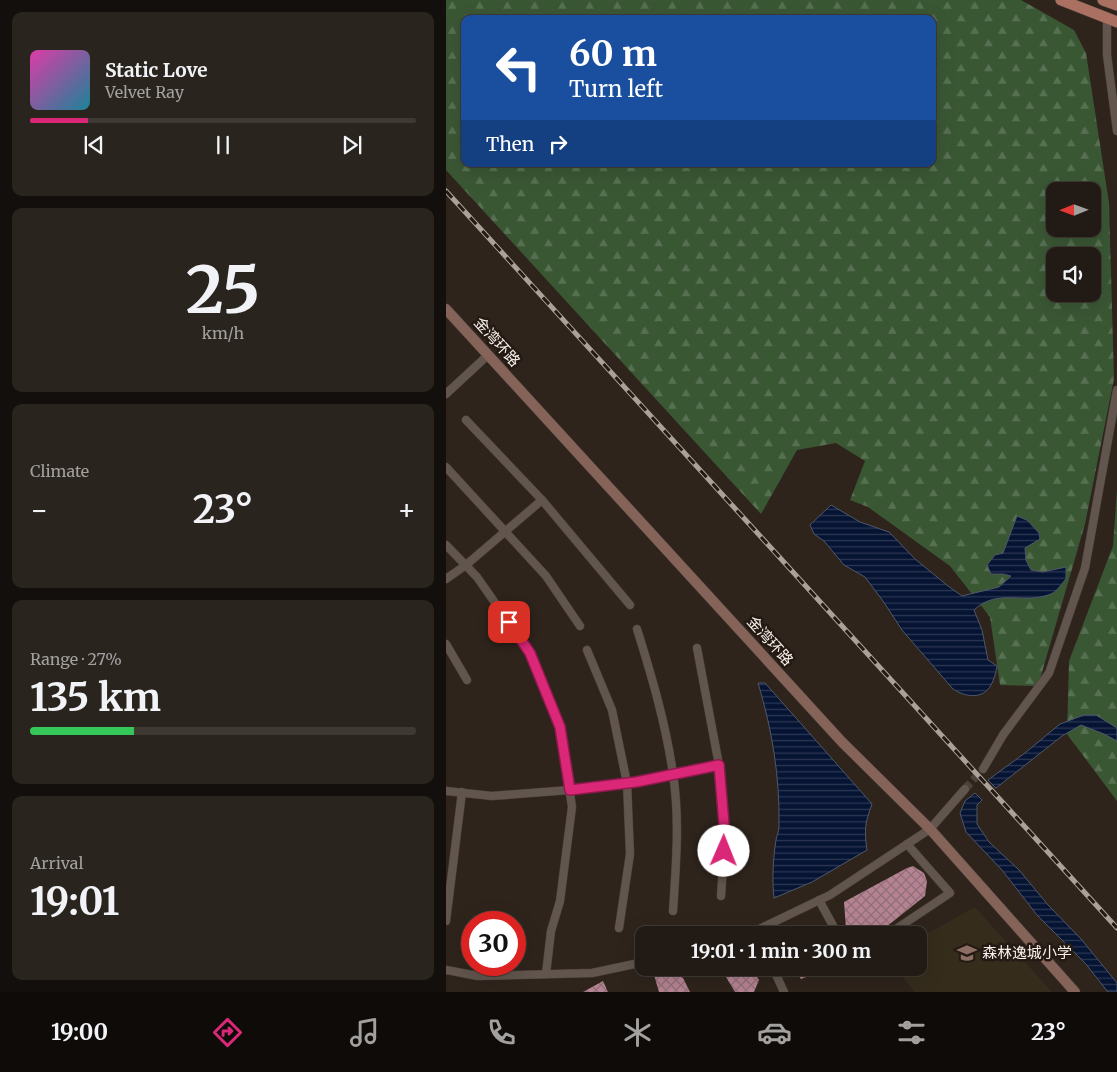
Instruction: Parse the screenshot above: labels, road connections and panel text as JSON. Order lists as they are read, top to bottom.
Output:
{
  "streets": {
    "main road": ["金湾环路"]
  },
  "places": {
    "school or university": ["森林逸城小学"]
  },
  "north": "left",
  "page": {
    "turn": ["60 m", "Turn left"],
    "song": ["Static Love", "Velvet Ray"],
    "then": "Then",
    "tile": [
      ["25", "km/h"],
      "Climate",
      ["Range · 27%", "135 km"],
      ["Arrival", "19:01"]
    ],
    "heat": ["−", "23°", "+"],
    "limit": "30",
    "trip": "19:01 · 1 min · 300 m",
    "tabs": ["19:00", "23°"]
  }
}
